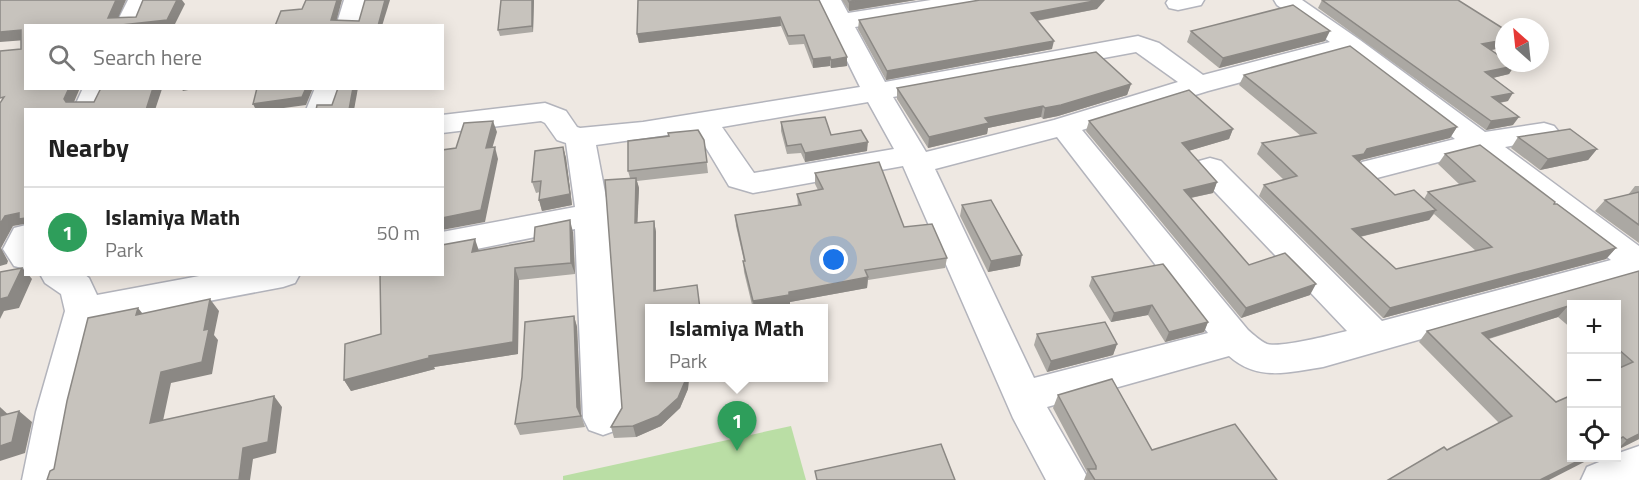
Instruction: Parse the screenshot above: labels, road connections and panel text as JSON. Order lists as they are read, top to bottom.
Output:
{
  "north": "top left",
  "page": {
    "search": "Search here",
    "heading": "Nearby",
    "list": [
      {
        "mark": "1",
        "name": "Islamiya Math",
        "note": "Park",
        "value": "50 m"
      }
    ],
    "map_buttons": ["+", "−"],
    "popup": ["Islamiya Math", "Park"],
    "pins": "1"
  }
}
